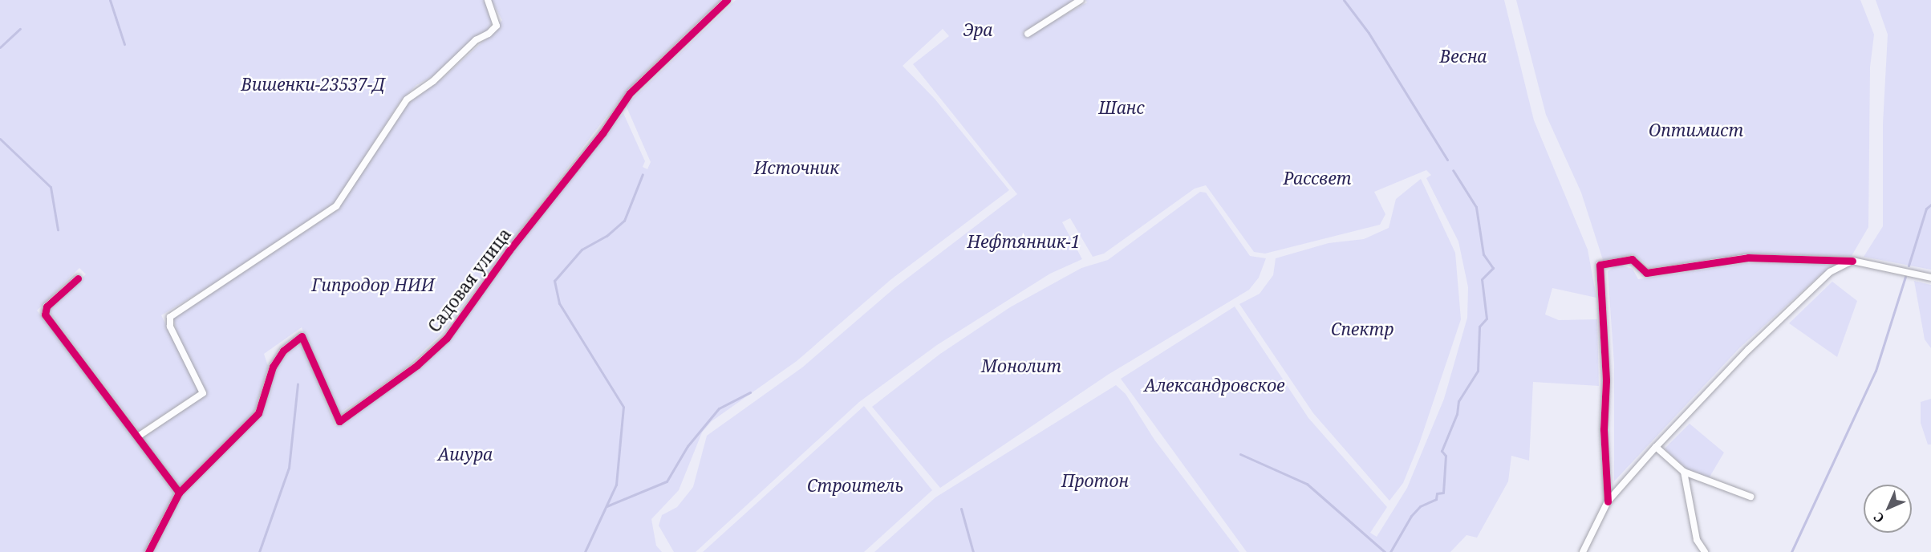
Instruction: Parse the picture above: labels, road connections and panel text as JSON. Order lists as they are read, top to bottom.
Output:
{
  "streets": {
    "street": ["Садовая улица"]
  },
  "parks": [
    "Эра",
    "Весна",
    "Вишенки-23537-Д",
    "Шанс",
    "Оптимист",
    "Источник",
    "Рассвет",
    "Нефтянник-1",
    "Гипродор НИИ",
    "Спектр",
    "Монолит",
    "Александровское",
    "Ашура",
    "Протон",
    "Строитель"
  ],
  "north": "bottom left"
}
